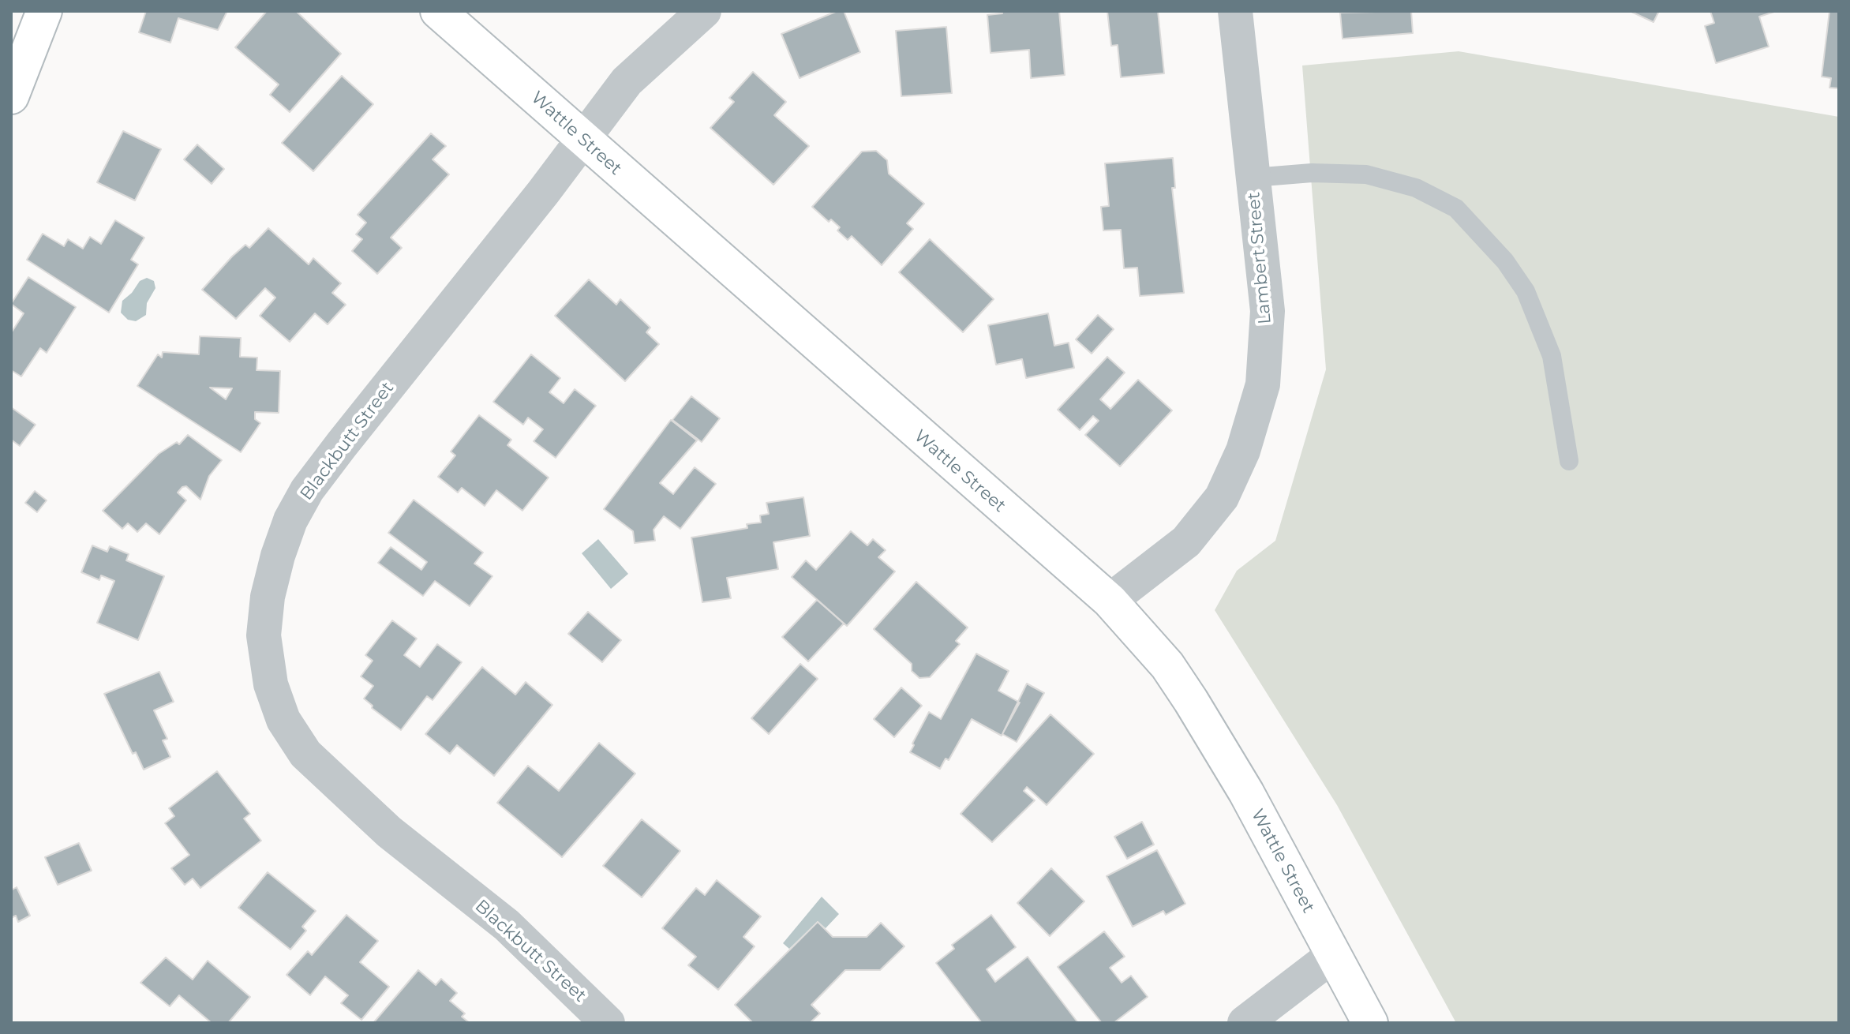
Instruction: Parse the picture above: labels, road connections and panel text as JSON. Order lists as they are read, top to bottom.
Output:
{
  "streets": {
    "street": ["Wattle Street", "Lambert Street", "Blackbutt Street"]
  },
  "crossings": [
    ["Wattle Street", "Lambert Street"],
    ["Wattle Street", "Blackbutt Street"]
  ]
}
